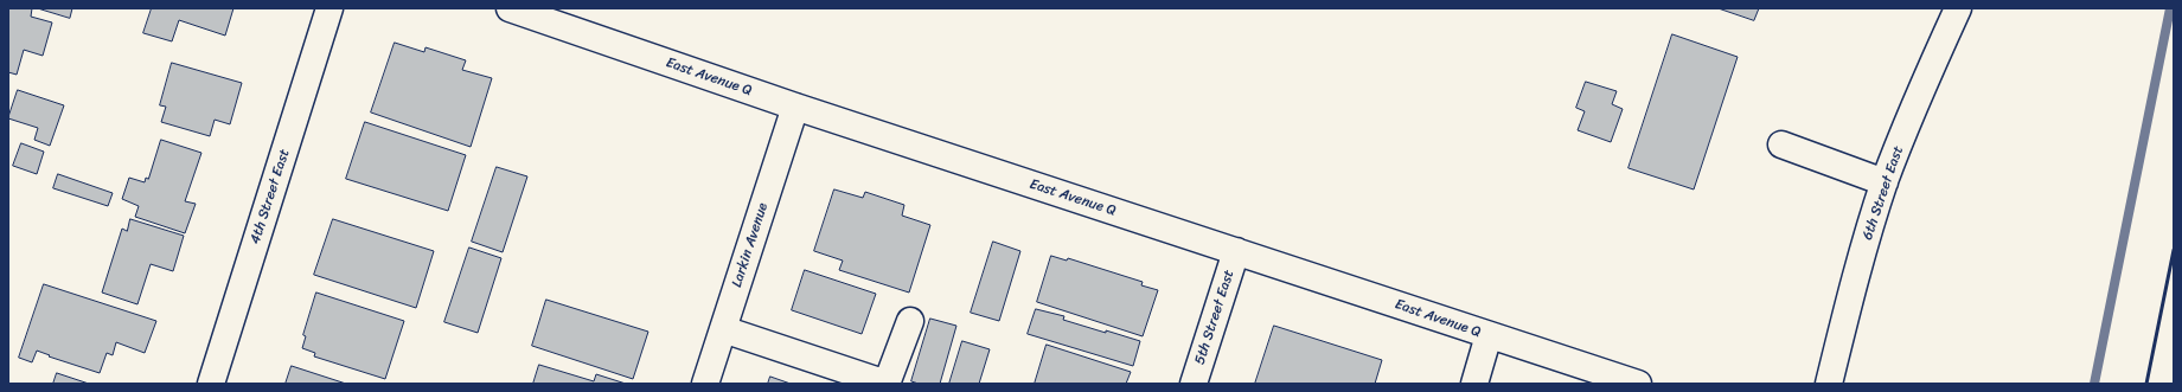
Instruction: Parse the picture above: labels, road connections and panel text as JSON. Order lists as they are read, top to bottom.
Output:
{
  "streets": {
    "street": [
      "East Avenue Q",
      "6th Street East",
      "4th Street East",
      "Larkin Avenue",
      "5th Street East"
    ]
  },
  "crossings": [
    ["East Avenue Q", "Larkin Avenue"],
    ["East Avenue Q", "5th Street East"]
  ]
}
